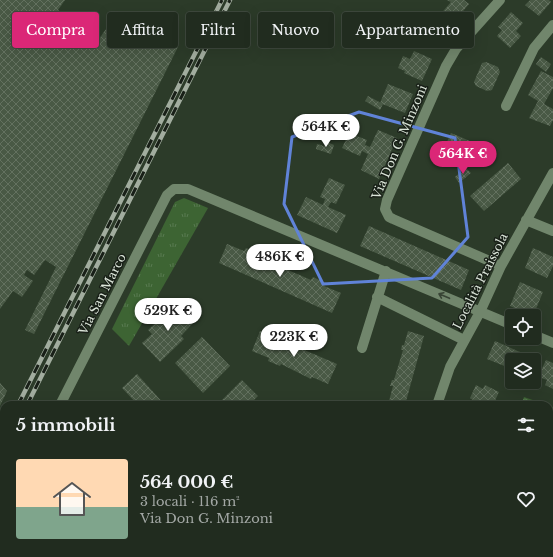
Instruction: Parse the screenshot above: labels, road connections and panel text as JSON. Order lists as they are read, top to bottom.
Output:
{
  "streets": {
    "street": ["Via Don G. Minzoni", "Località Praissola", "Via San Marco"]
  },
  "crossings": [
    ["Via Don G. Minzoni", "Località Praissola"]
  ],
  "page": {
    "chip": [
      "Compra",
      "Affitta",
      "Filtri",
      "Nuovo",
      "Appartamento"
    ],
    "price": [
      "564K €",
      "564K €",
      "486K €",
      "529K €",
      "223K €"
    ],
    "heading": "5 immobili",
    "list": [
      {
        "name": "564 000 €",
        "note": "3 locali · 116 m² · Via Don G. Minzoni"
      }
    ]
  }
}
